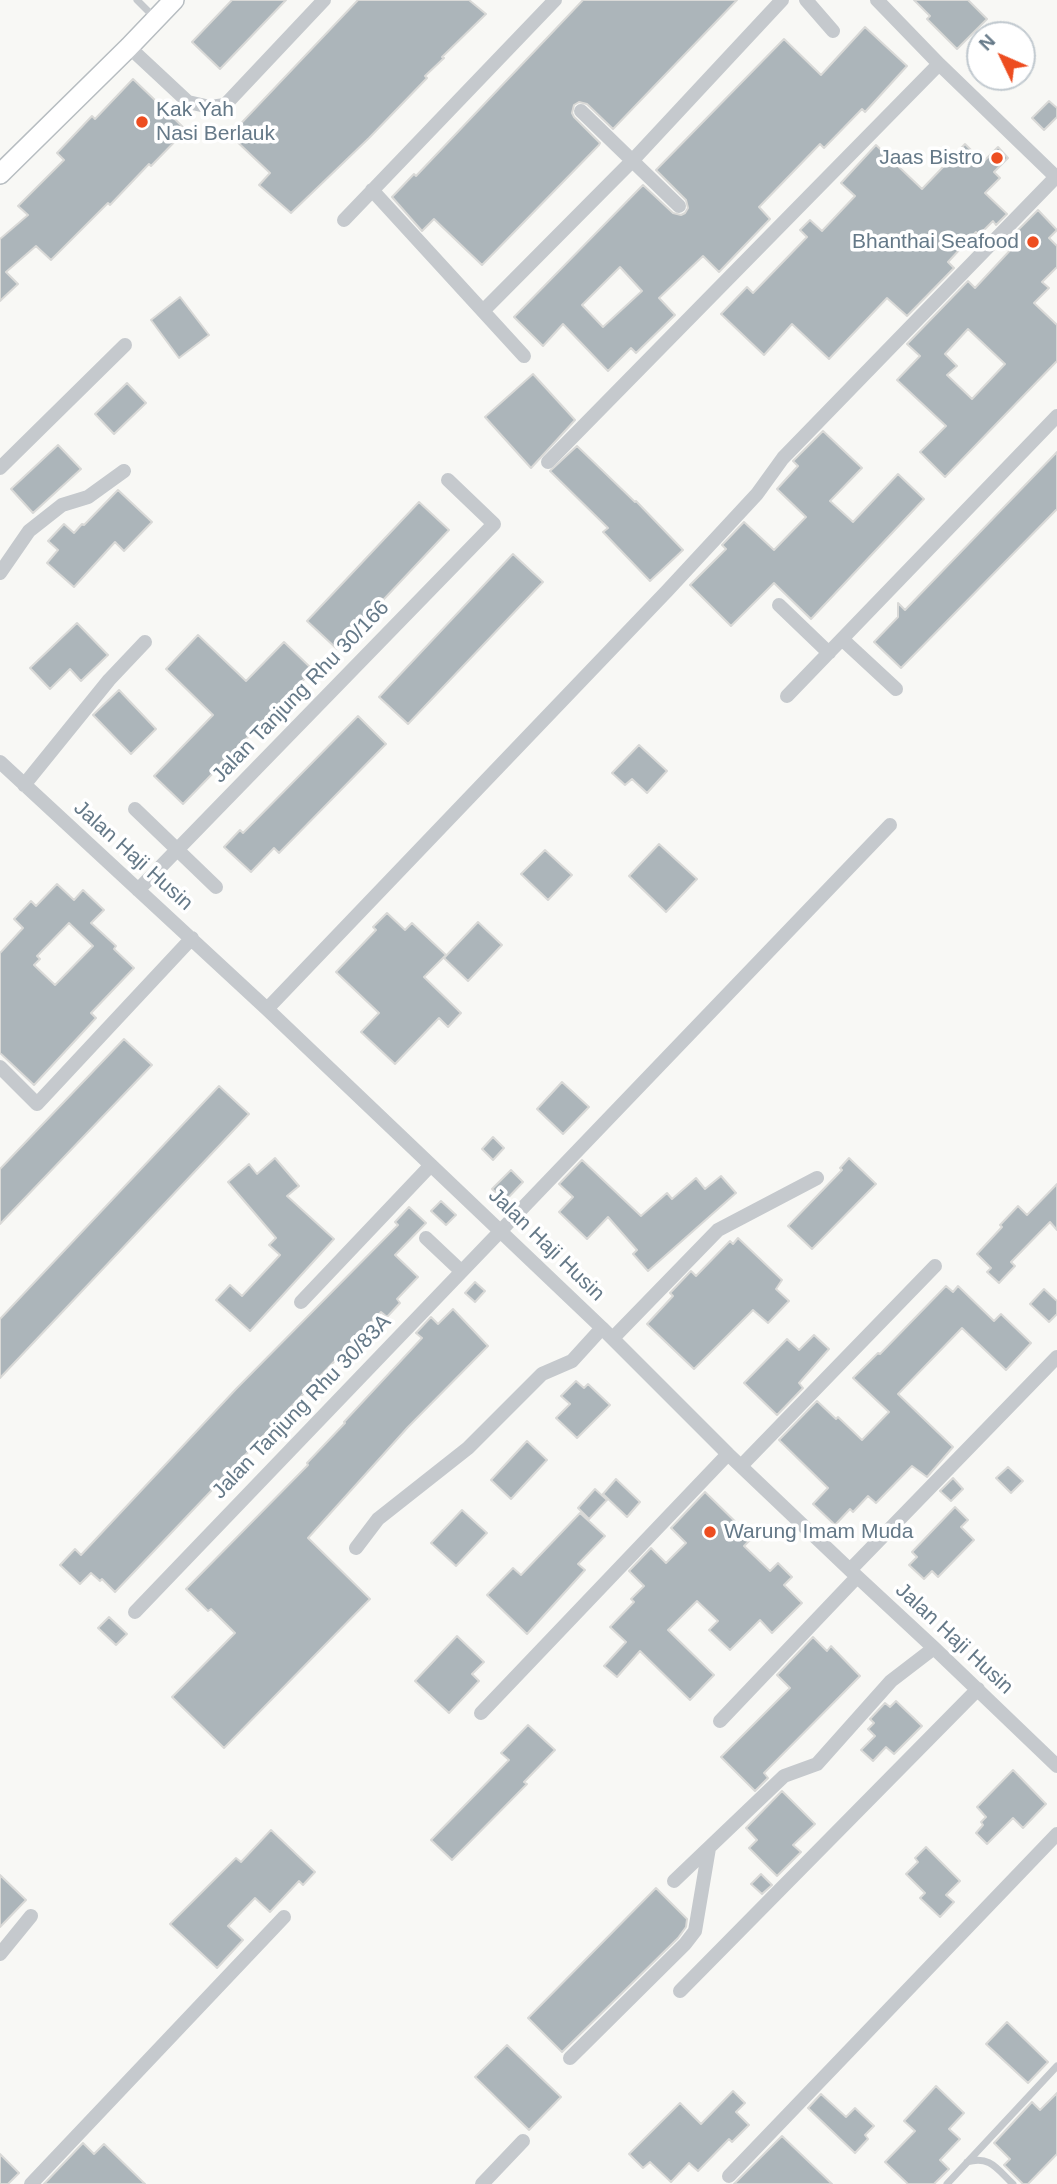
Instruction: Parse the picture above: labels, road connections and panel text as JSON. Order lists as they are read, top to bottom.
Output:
{
  "streets": {
    "street": ["Jalan Tanjung Rhu 30/166", "Jalan Haji Husin", "Jalan Tanjung Rhu 30/83A"]
  },
  "crossings": [
    ["Jalan Tanjung Rhu 30/166", "Jalan Haji Husin"],
    ["Jalan Haji Husin", "Jalan Tanjung Rhu 30/83A"]
  ],
  "places": [
    "Kak Yah Nasi Berlauk",
    "Jaas Bistro",
    "Bhanthai Seafood",
    "Warung Imam Muda"
  ],
  "north": "top left"
}
